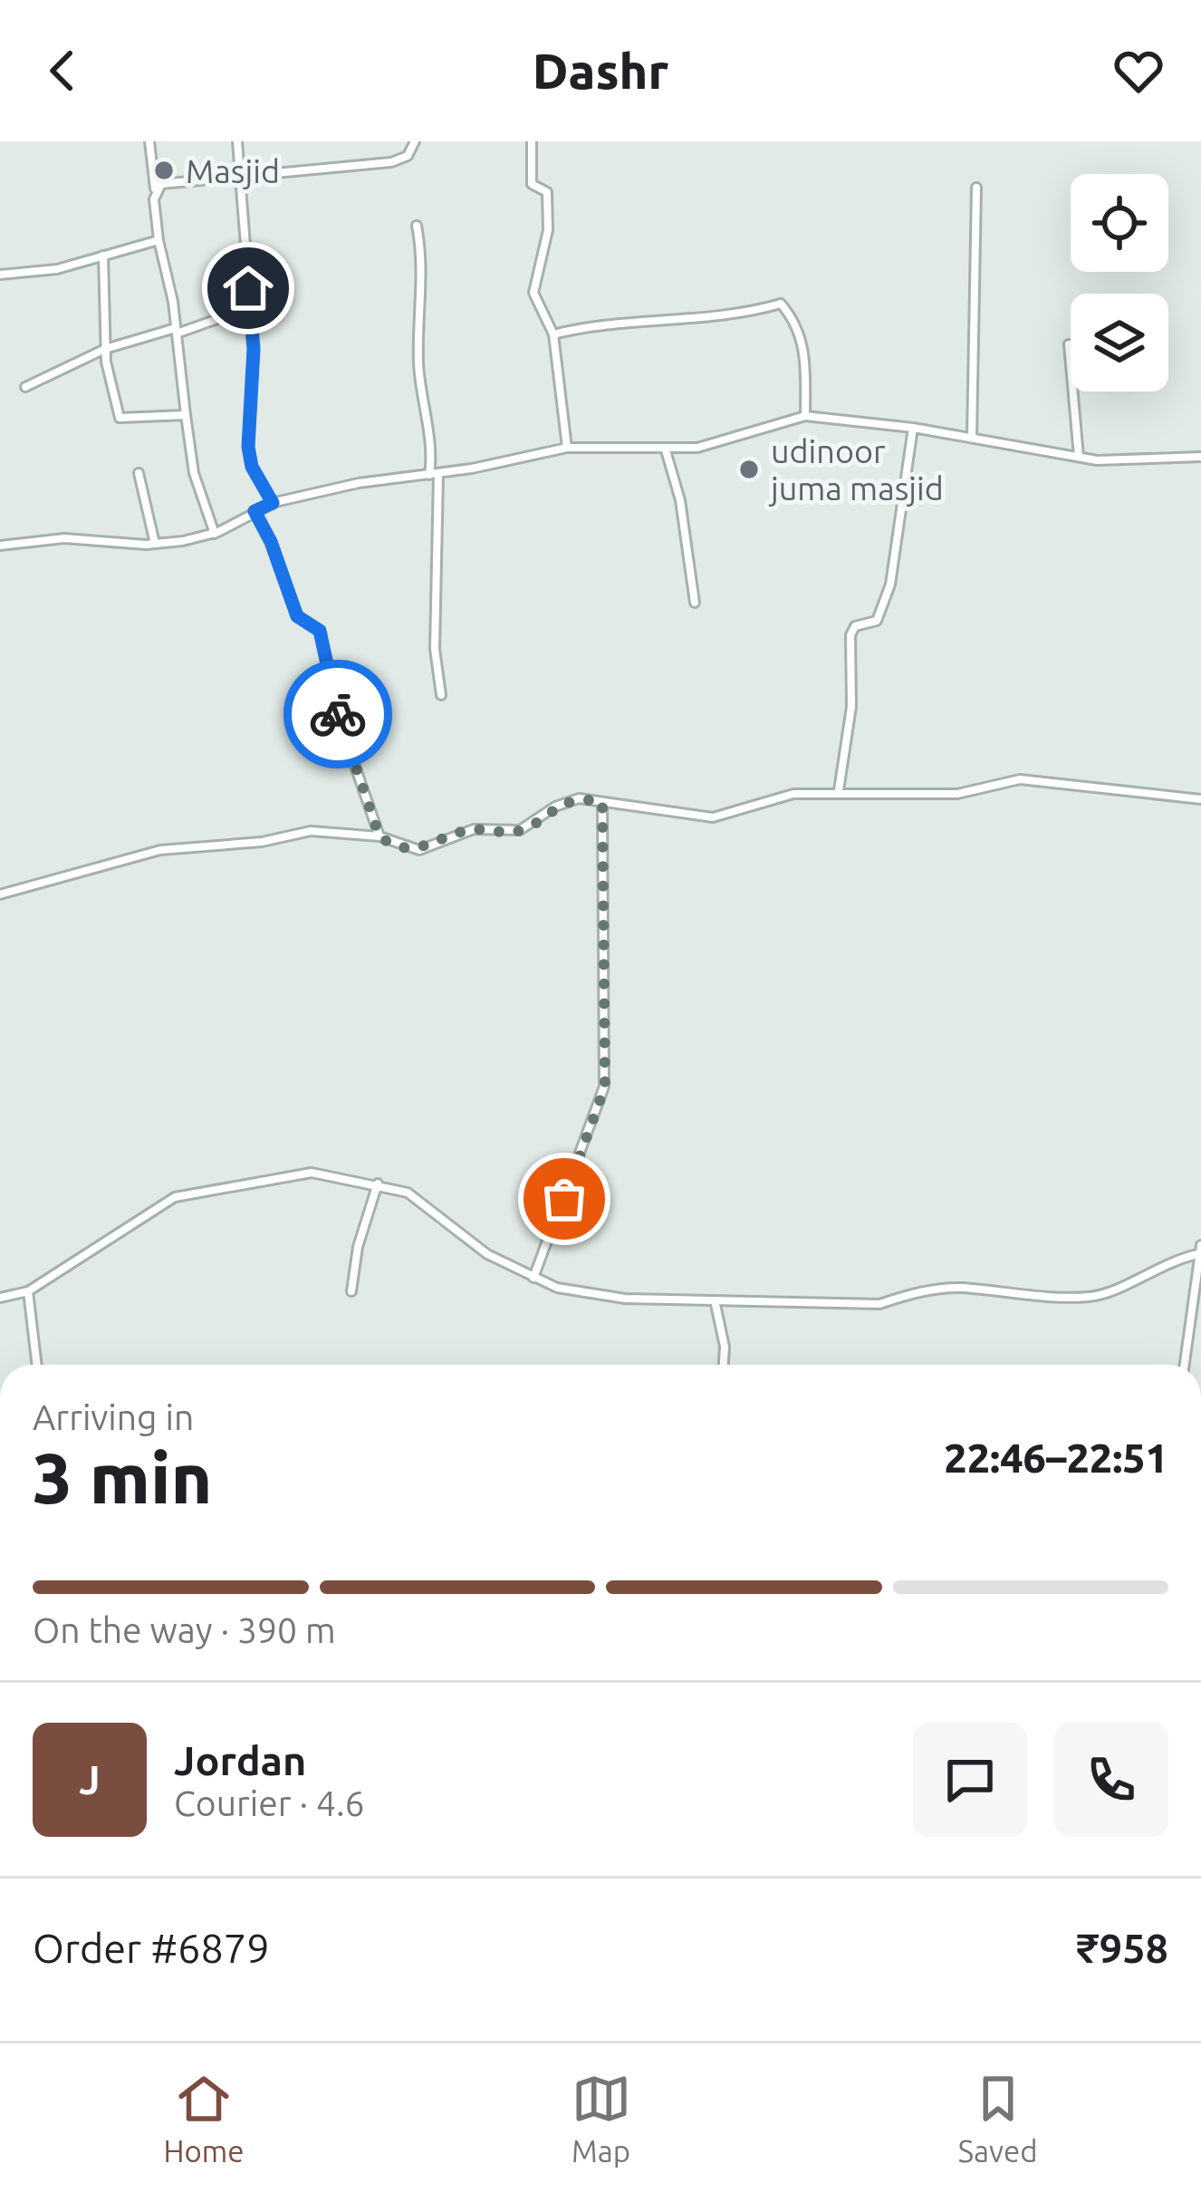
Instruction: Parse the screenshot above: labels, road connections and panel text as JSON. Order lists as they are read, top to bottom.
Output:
{
  "places": ["Masjid", "udinoor juma masjid"],
  "page": {
    "header": "Dashr",
    "heading": ["3 min", "Arriving in", "22:46–22:51"],
    "panel": [
      "Jordan",
      "Courier · 4.6",
      "Order #6879",
      "₹958"
    ],
    "bar": "On the way · 390 m",
    "round": "J",
    "tabs": ["Home", "Map", "Saved"]
  }
}
